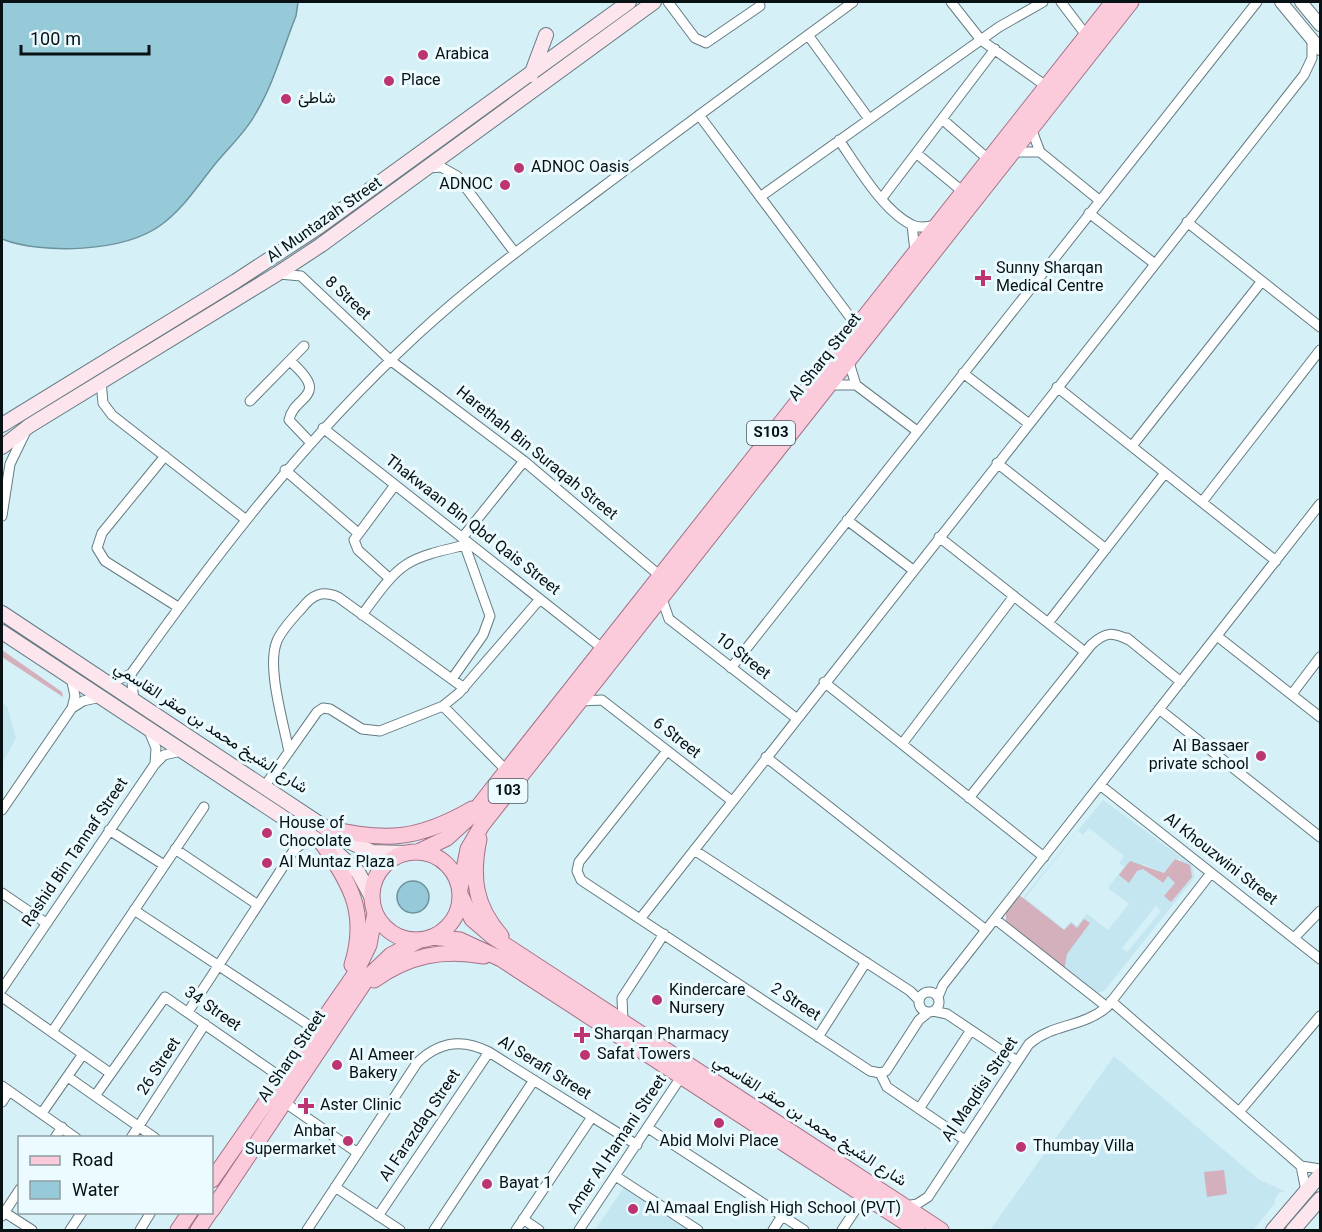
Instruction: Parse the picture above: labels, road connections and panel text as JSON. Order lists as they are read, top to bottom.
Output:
{
  "streets": {
    "main road": [
      "Al Muntazah Street",
      "Al Sharq Street",
      "S103",
      "شارع الشيخ محمد بن صقر القاسمي",
      "103"
    ],
    "street": [
      "8 Street",
      "Harethah Bin Suraqah Street",
      "Thakwaan Bin Qbd Qais Street",
      "10 Street",
      "6 Street",
      "Rashid Bin Tannaf Street",
      "Al Khouzwini Street",
      "2 Street",
      "34 Street",
      "26 Street",
      "Al Serafi Street",
      "Al Maqdisi Street",
      "Al Farazdaq Street",
      "Amer Al Hamani Street"
    ]
  },
  "crossings": [
    ["Al Muntazah Street", "8 Street"],
    ["8 Street", "Harethah Bin Suraqah Street"],
    ["Al Sharq Street", "Harethah Bin Suraqah Street"],
    ["Al Sharq Street", "Thakwaan Bin Qbd Qais Street"],
    ["Al Sharq Street", "شارع الشيخ محمد بن صقر القاسمي"],
    ["Al Sharq Street", "34 Street"],
    ["شارع الشيخ محمد بن صقر القاسمي", "Rashid Bin Tannaf Street"],
    ["شارع الشيخ محمد بن صقر القاسمي", "Amer Al Hamani Street"],
    ["6 Street", "2 Street"],
    ["2 Street", "Al Maqdisi Street"],
    ["34 Street", "26 Street"],
    ["Al Serafi Street", "Al Farazdaq Street"],
    ["Al Serafi Street", "Amer Al Hamani Street"]
  ],
  "places": {
    "other": [
      "Arabica",
      "Place",
      "شاطئ",
      "ADNOC Oasis",
      "ADNOC",
      "Al Bassaer private school",
      "House of Chocolate",
      "Al Muntaz Plaza",
      "Kindercare Nursery",
      "Safat Towers",
      "Al Ameer Bakery",
      "Abid Molvi Place",
      "Anbar Supermarket",
      "Thumbay Villa",
      "Bayat 1",
      "Al Amaal English High School (PVT)"
    ],
    "health": ["Sunny Sharqan Medical Centre", "Sharqan Pharmacy", "Aster Clinic"]
  },
  "legend": ["Road", "Water"],
  "scale_bar": "100 m"
}
